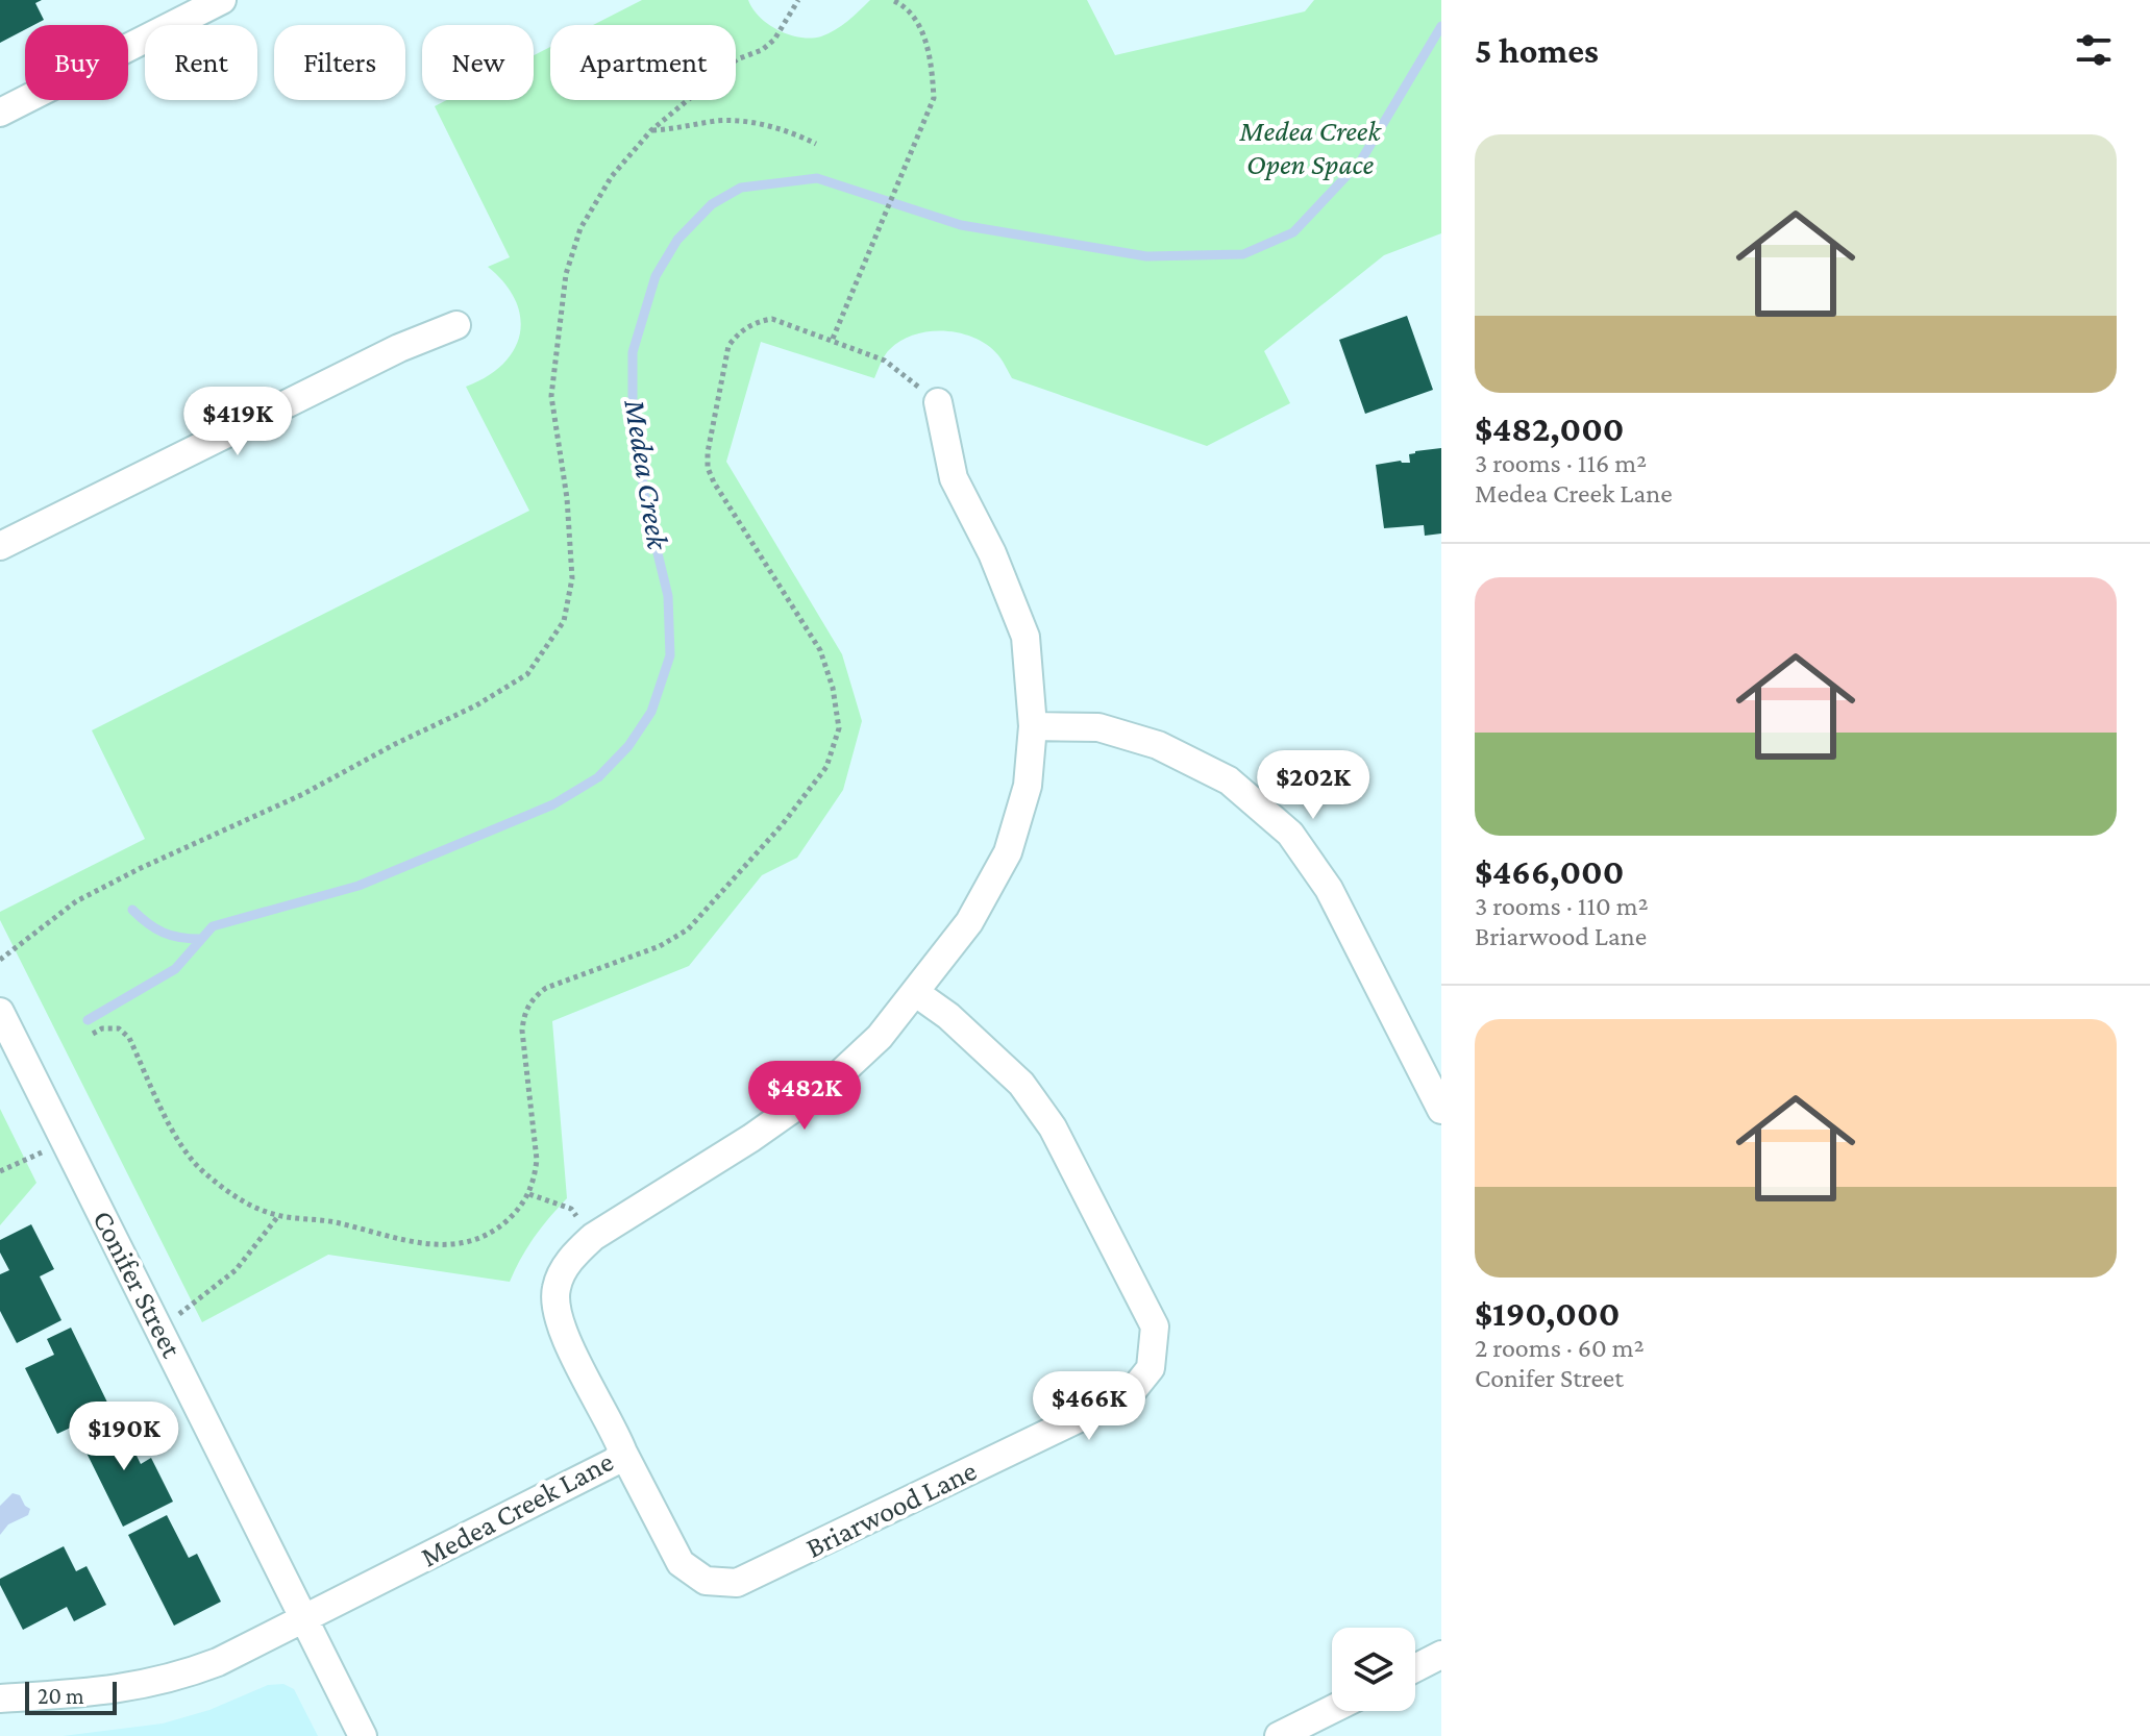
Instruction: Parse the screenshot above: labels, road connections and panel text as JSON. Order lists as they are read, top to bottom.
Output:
{
  "streets": {
    "street": ["Conifer Street", "Medea Creek Lane", "Briarwood Lane"]
  },
  "crossings": [
    ["Conifer Street", "Medea Creek Lane"],
    ["Medea Creek Lane", "Briarwood Lane"]
  ],
  "water": ["Medea Creek"],
  "parks": ["Medea Creek Open Space"],
  "scale_bar": "20 m",
  "page": {
    "heading": "5 homes",
    "chip": [
      "Buy",
      "Rent",
      "Filters",
      "New",
      "Apartment"
    ],
    "list": [
      {
        "name": "$482,000",
        "note": "3 rooms · 116 m² · Medea Creek Lane"
      },
      {
        "name": "$466,000",
        "note": "3 rooms · 110 m² · Briarwood Lane"
      },
      {
        "name": "$190,000",
        "note": "2 rooms · 60 m² · Conifer Street"
      }
    ],
    "price": [
      "$419K",
      "$202K",
      "$482K",
      "$466K",
      "$190K"
    ],
    "scale": "20 m"
  }
}
